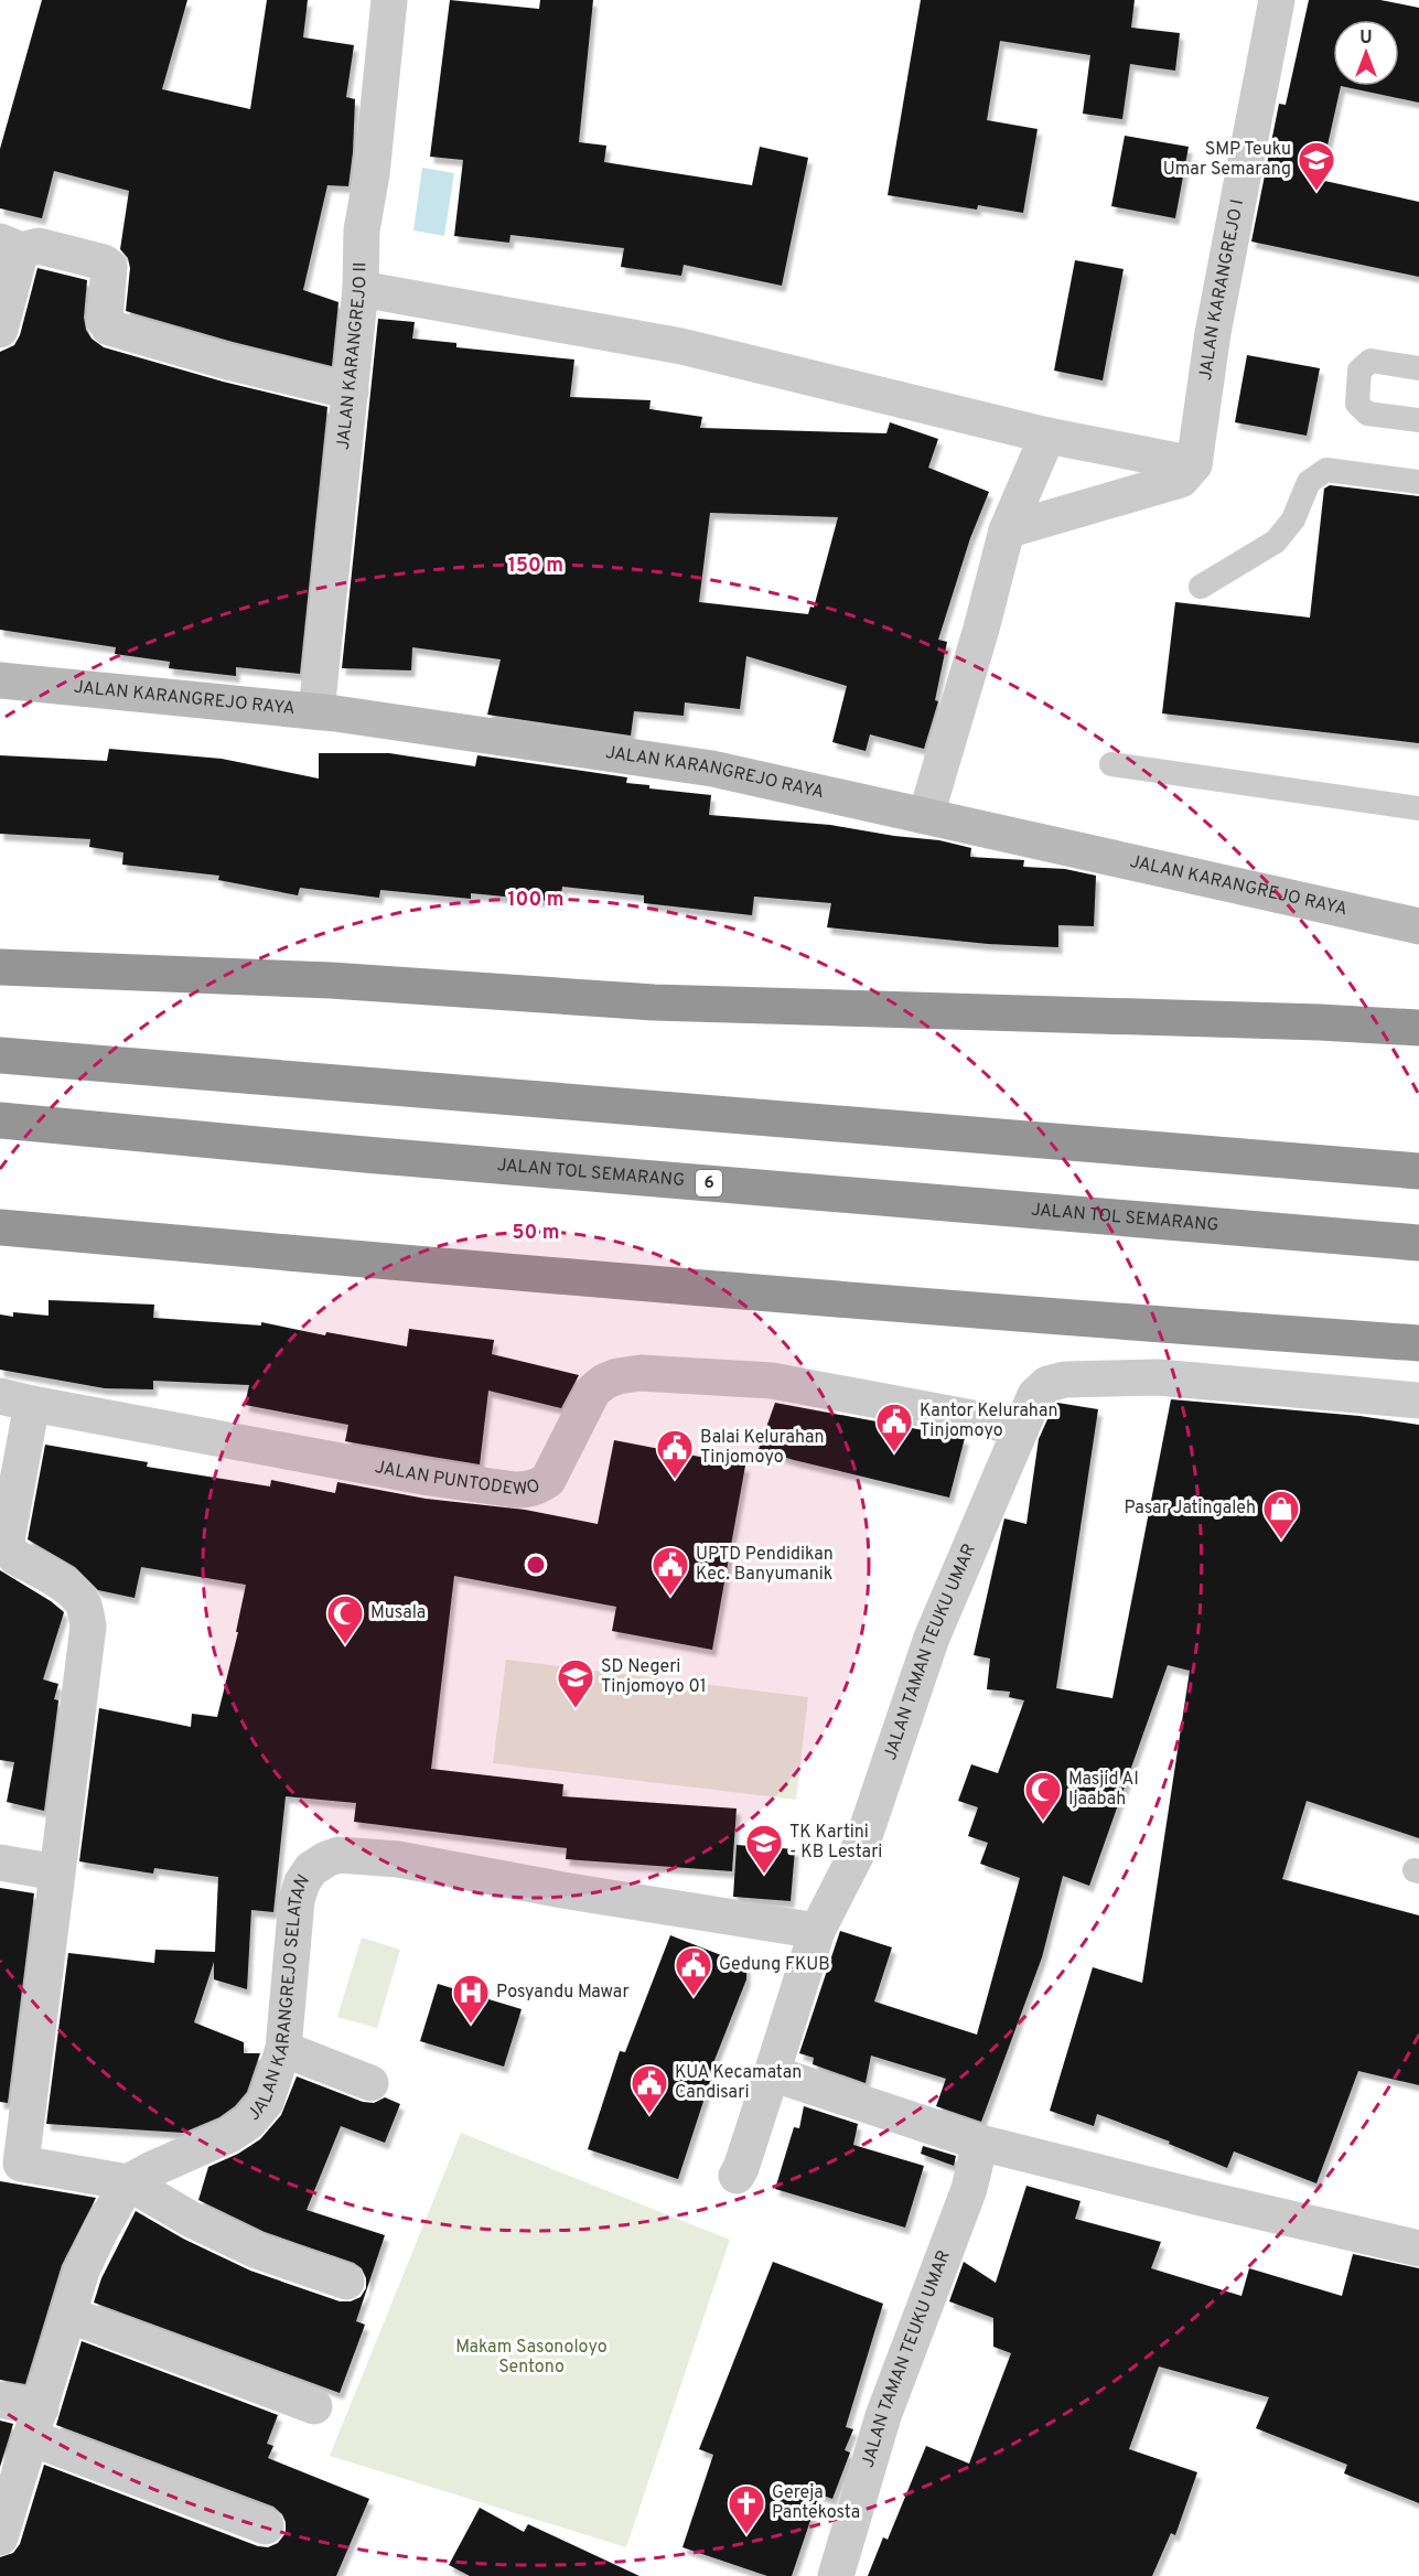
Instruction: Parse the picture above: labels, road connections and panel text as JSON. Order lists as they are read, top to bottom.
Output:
{
  "streets": {
    "highway": ["JALAN TOL SEMARANG", "6"],
    "main road": ["JALAN KARANGREJO RAYA"],
    "street": [
      "JALAN KARANGREJO I",
      "JALAN KARANGREJO II",
      "JALAN PUNTODEWO",
      "JALAN TAMAN TEUKU UMAR",
      "JALAN KARANGREJO SELATAN"
    ]
  },
  "crossings": [
    ["JALAN KARANGREJO II", "JALAN KARANGREJO RAYA"],
    ["JALAN PUNTODEWO", "JALAN TAMAN TEUKU UMAR"],
    ["JALAN TAMAN TEUKU UMAR", "JALAN KARANGREJO SELATAN"]
  ],
  "parks": ["Makam Sasonoloyo Sentono"],
  "places": {
    "school or university": ["SMP Teuku Umar Semarang", "SD Negeri Tinjomoyo 01", "TK Kartini - KB Lestari"],
    "public building": [
      "Kantor Kelurahan Tinjomoyo",
      "Balai Kelurahan Tinjomoyo",
      "UPTD Pendidikan Kec. Banyumanik",
      "Gedung FKUB",
      "KUA Kecamatan Candisari"
    ],
    "shop": ["Pasar Jatingaleh"],
    "mosque": ["Musala", "Masjid Al Ijaabah"],
    "hospital": ["Posyandu Mawar"],
    "church": ["Gereja Pantekosta"]
  },
  "north": "top",
  "rings": ["150 m", "100 m", "50 m"]
}
